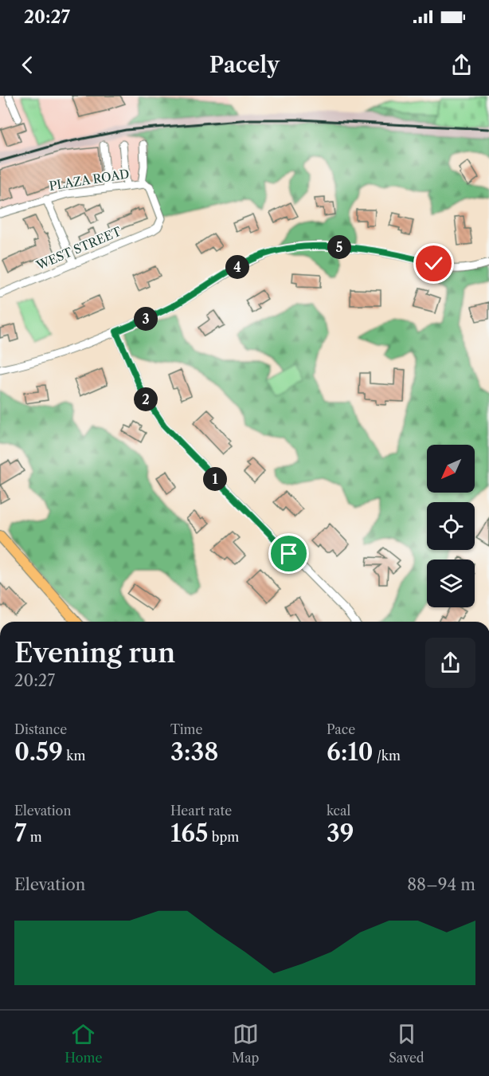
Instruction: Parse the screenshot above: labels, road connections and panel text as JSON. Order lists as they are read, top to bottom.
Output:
{
  "streets": {
    "street": ["PLAZA ROAD", "WEST STREET"]
  },
  "crossings": [
    ["PLAZA ROAD", "WEST STREET"]
  ],
  "north": "bottom left",
  "page": {
    "status": "20:27",
    "header": "Pacely",
    "pins": [
      "5",
      "4",
      "3",
      "2",
      "1"
    ],
    "heading": ["Evening run", "20:27"],
    "stats": [
      ["Distance", "0.59 km"],
      ["Time", "3:38"],
      ["Pace", "6:10 /km"],
      ["Elevation", "7 m"],
      ["Heart rate", "165 bpm"],
      ["kcal", "39"]
    ],
    "chart": ["Elevation", "88–94 m"],
    "tabs": ["Home", "Map", "Saved"]
  }
}
